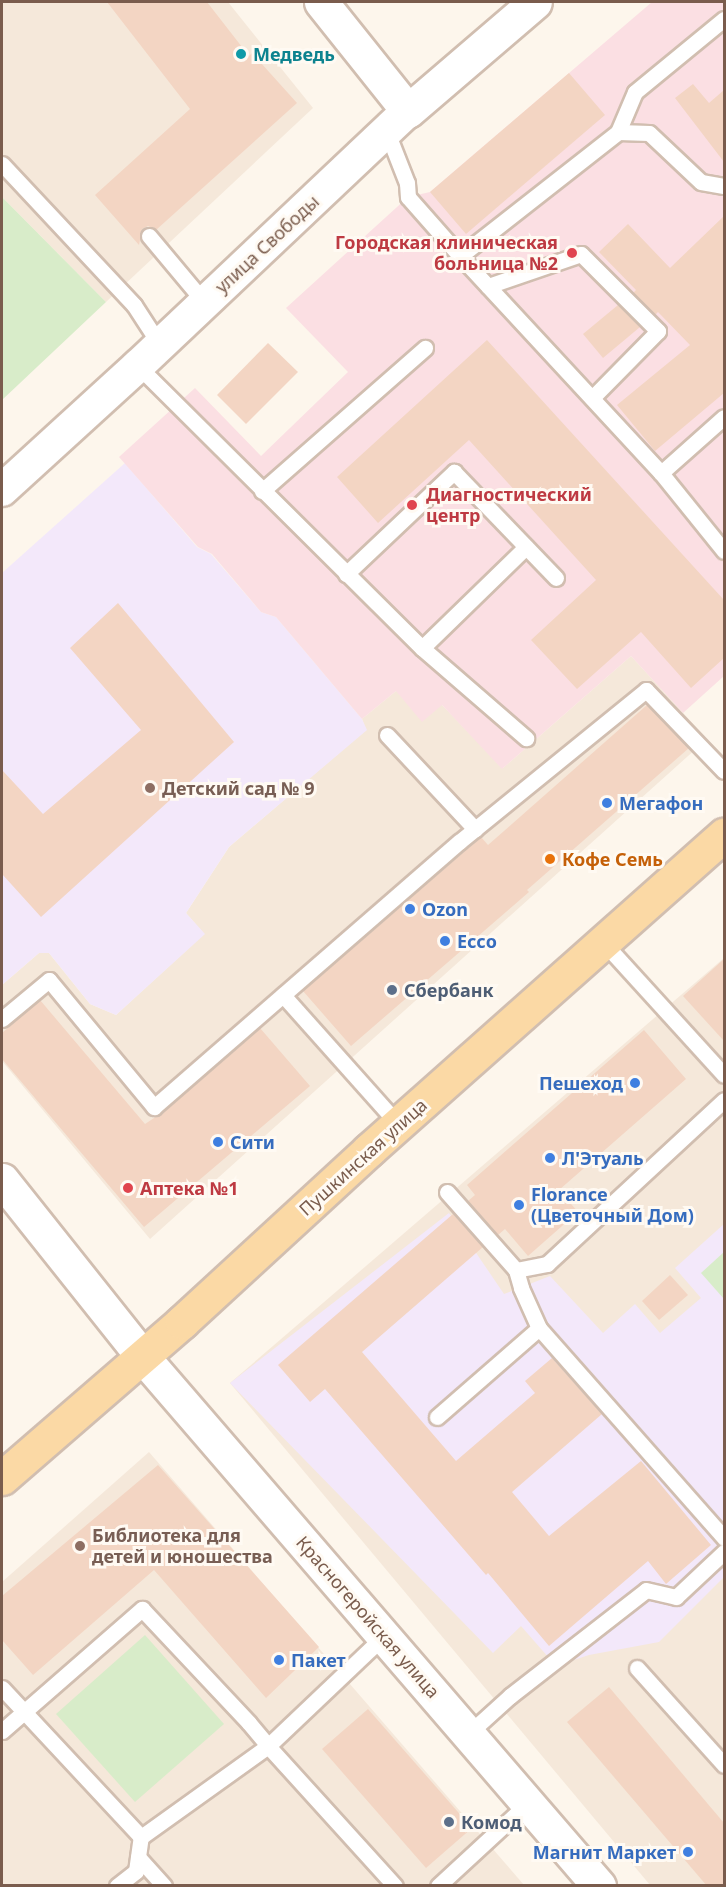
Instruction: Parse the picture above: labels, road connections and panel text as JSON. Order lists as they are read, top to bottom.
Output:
{
  "streets": {
    "main road": ["Пушкинская улица"],
    "street": ["улица Свободы", "Красногеройская улица"]
  },
  "crossings": [
    ["Пушкинская улица", "Красногеройская улица"]
  ],
  "places": [
    "Медведь",
    "Городская клиническая больница №2",
    "Диагностический центр",
    "Детский сад № 9",
    "Мегафон",
    "Кофе Семь",
    "Ozon",
    "Ecco",
    "Сбербанк",
    "Пешеход",
    "Сити",
    "Л'Этуаль",
    "Аптека №1",
    "Florance (Цветочный Дом)",
    "Библиотека для детей и юношества",
    "Пакет",
    "Комод",
    "Магнит Маркет"
  ]
}
